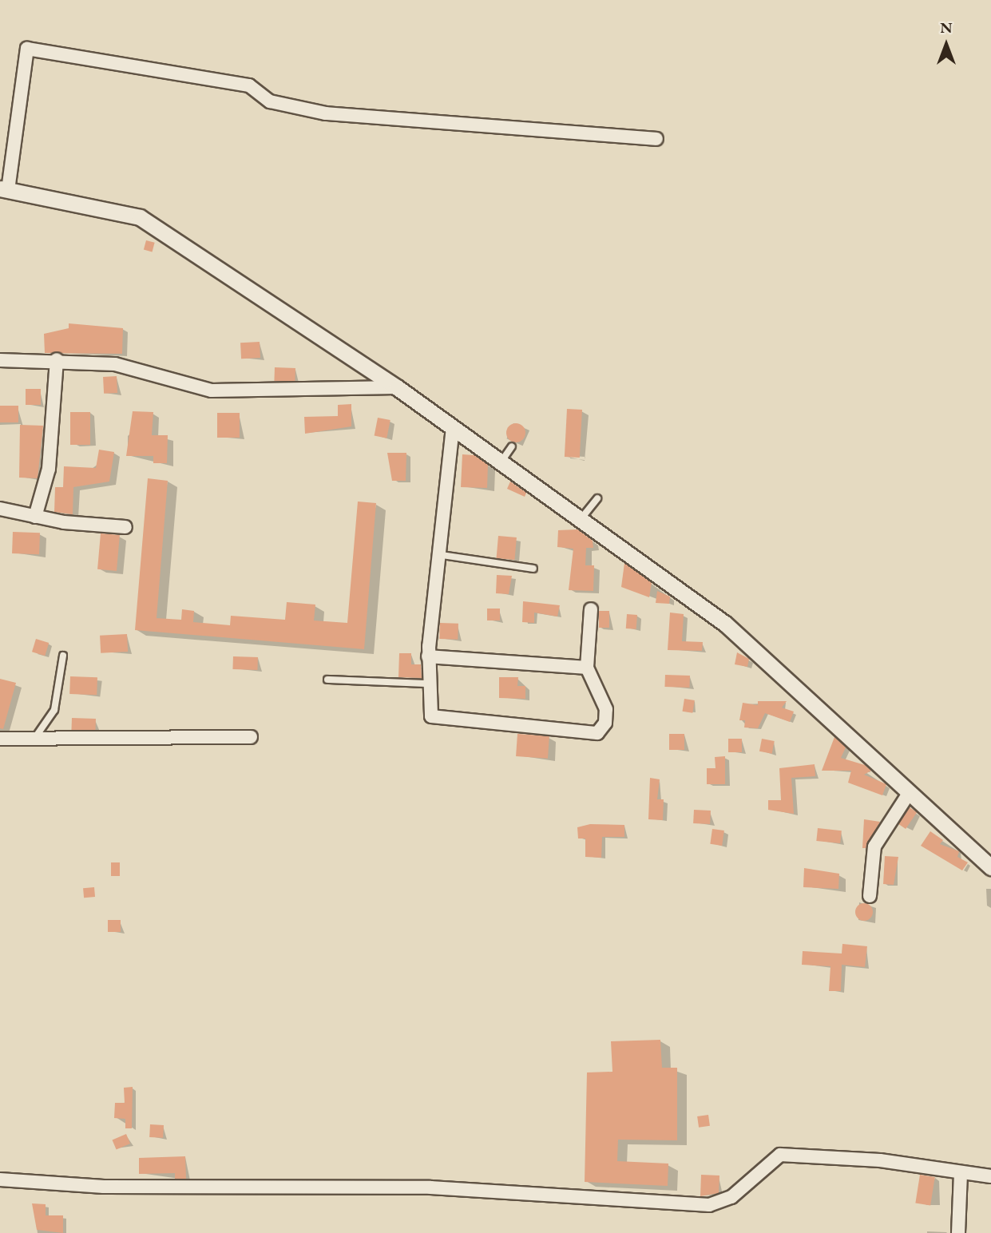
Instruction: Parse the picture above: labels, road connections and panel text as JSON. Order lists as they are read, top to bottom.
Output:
{
  "north": "top"
}
